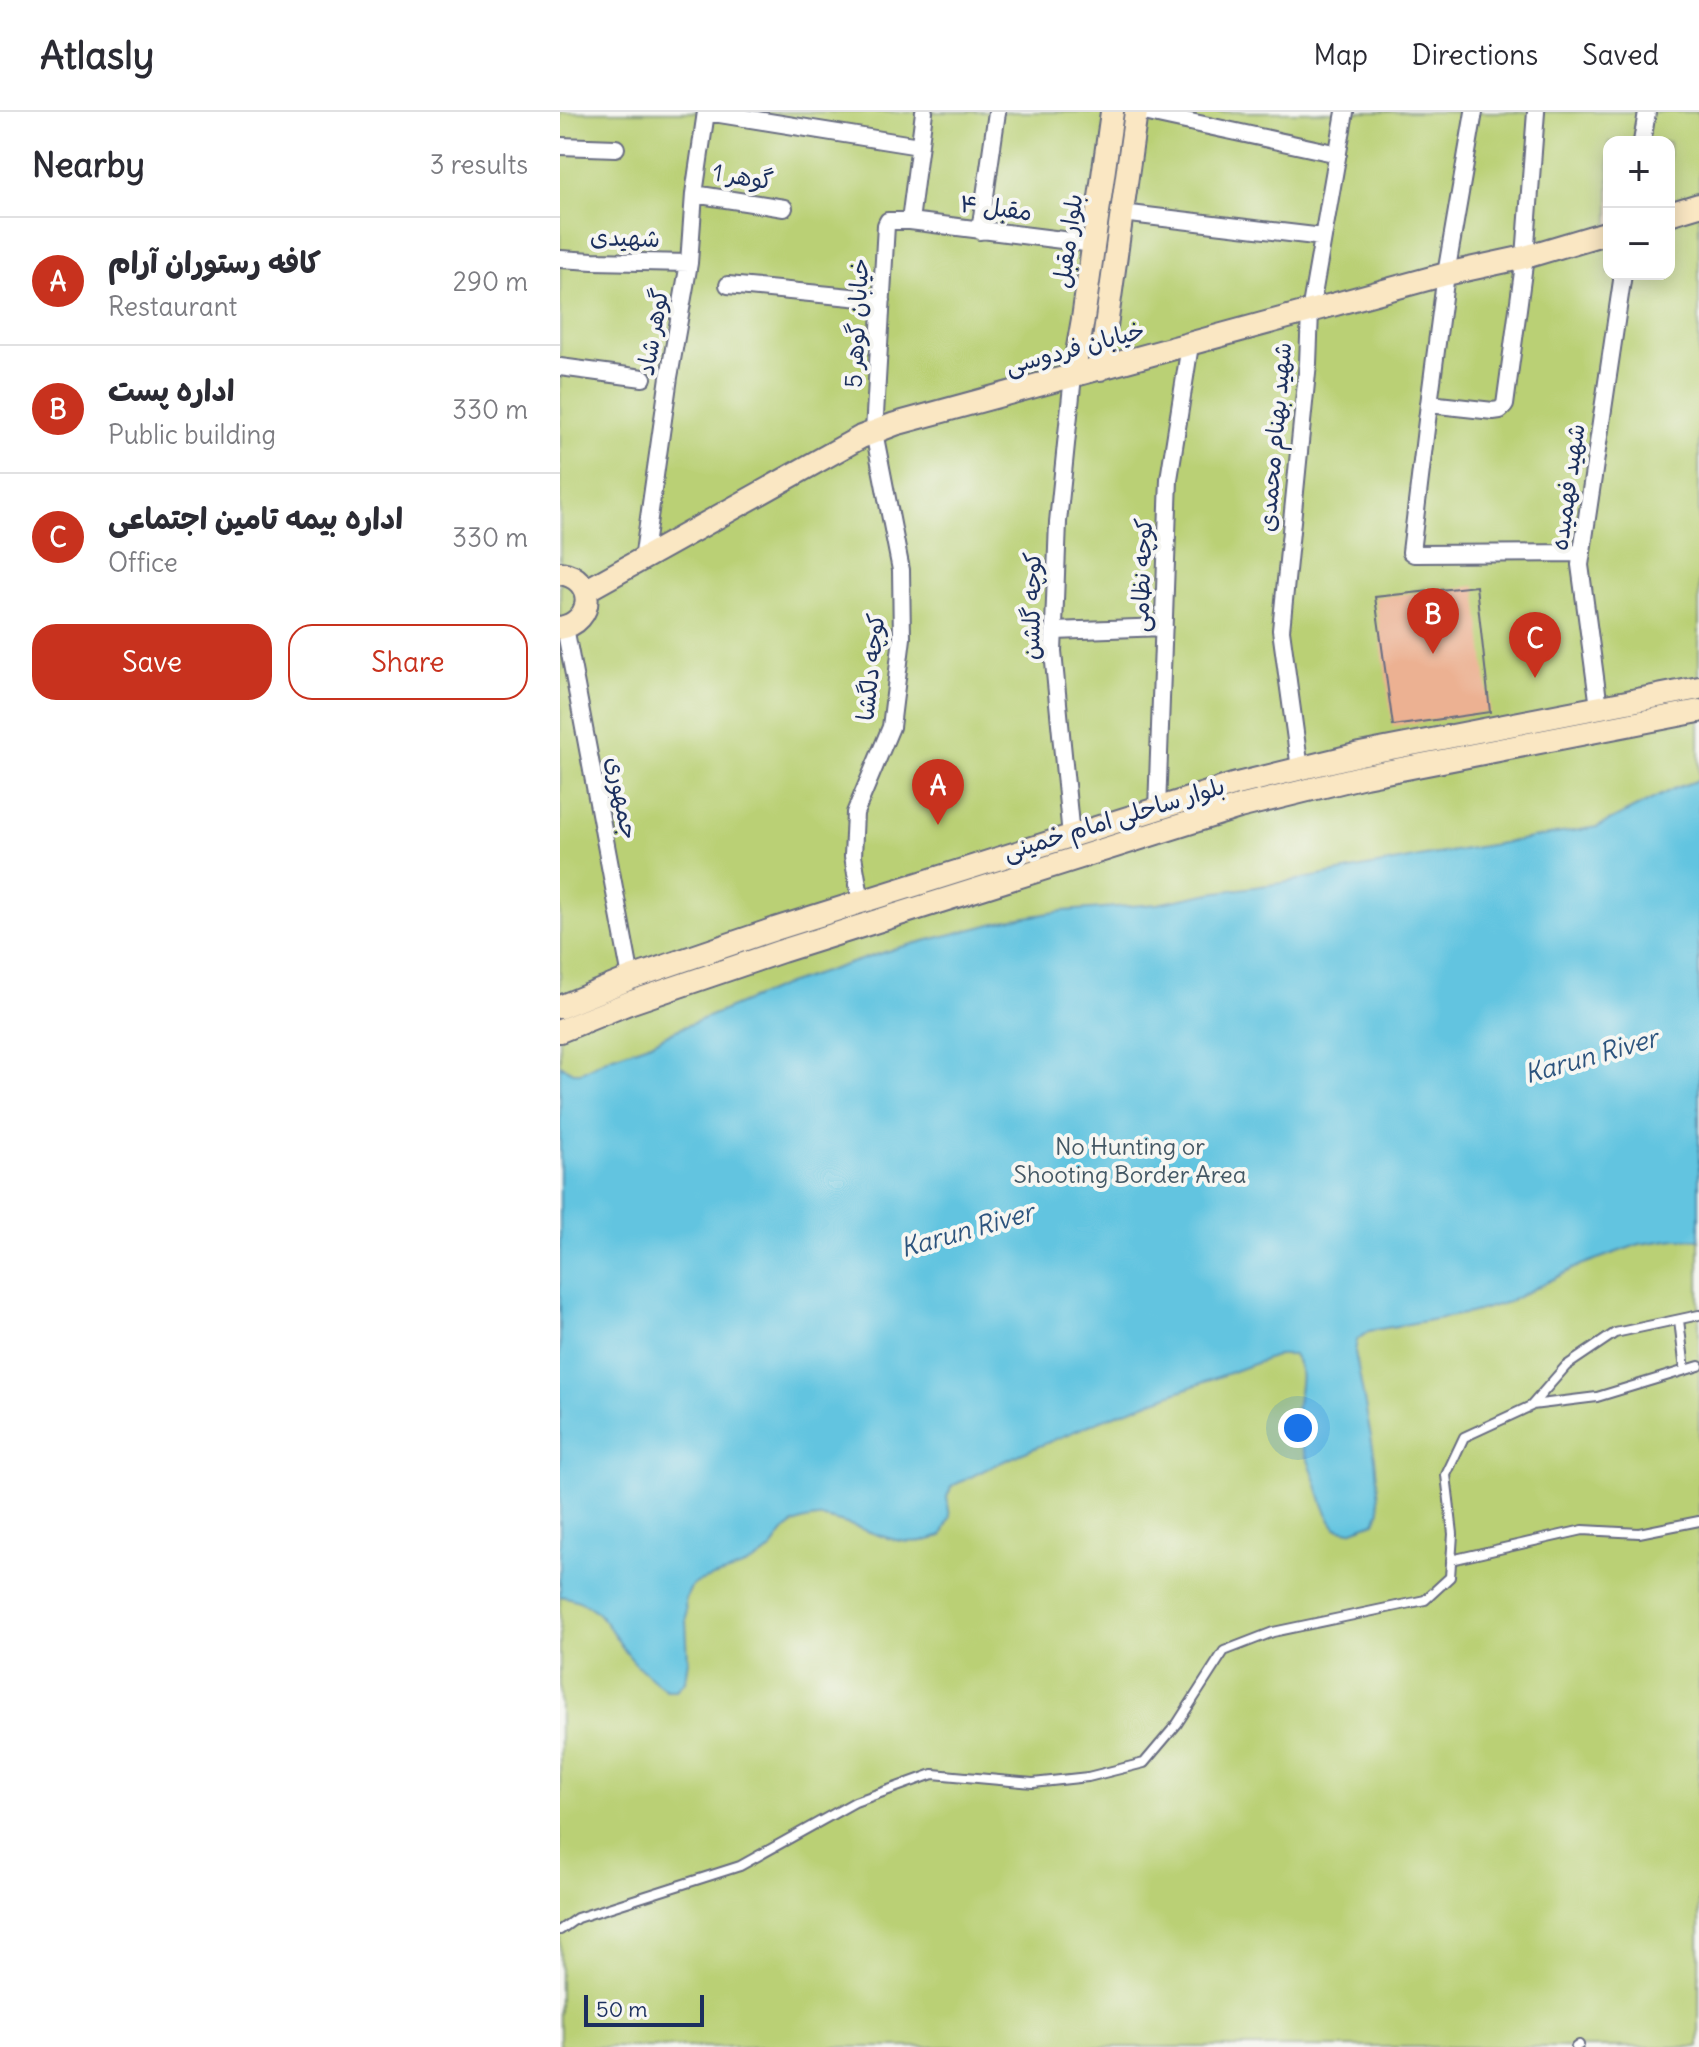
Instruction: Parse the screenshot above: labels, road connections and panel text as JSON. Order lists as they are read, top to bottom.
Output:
{
  "streets": {
    "main road": ["بلوار مقبل", "خیابان فردوسی", "بلوار ساحلی امام خمینی"],
    "street": [
      "گوهر 1",
      "مقبل ۴",
      "شهیدی",
      "خیابان گوهر 5",
      "گوهر شاد",
      "شهید بهنام محمدی",
      "شهید فهمیده",
      "کوچه نظامی",
      "کوچه گلشن",
      "کوچه دلگشا",
      "جمهوری"
    ]
  },
  "crossings": [
    ["گوهر 1", "گوهر شاد"],
    ["مقبل ۴", "بلوار مقبل"],
    ["مقبل ۴", "خیابان گوهر 5"],
    ["شهیدی", "گوهر شاد"],
    ["بلوار مقبل", "خیابان فردوسی"],
    ["بلوار مقبل", "کوچه گلشن"],
    ["خیابان گوهر 5", "خیابان فردوسی"],
    ["خیابان گوهر 5", "کوچه دلگشا"],
    ["گوهر شاد", "خیابان فردوسی"],
    ["خیابان فردوسی", "شهید بهنام محمدی"],
    ["خیابان فردوسی", "کوچه نظامی"],
    ["خیابان فردوسی", "کوچه گلشن"],
    ["خیابان فردوسی", "کوچه دلگشا"],
    ["شهید بهنام محمدی", "بلوار ساحلی امام خمینی"],
    ["شهید فهمیده", "بلوار ساحلی امام خمینی"],
    ["کوچه نظامی", "بلوار ساحلی امام خمینی"],
    ["کوچه گلشن", "بلوار ساحلی امام خمینی"],
    ["کوچه دلگشا", "بلوار ساحلی امام خمینی"],
    ["جمهوری", "بلوار ساحلی امام خمینی"]
  ],
  "water": ["Karun River"],
  "parks": ["No Hunting or Shooting Border Area"],
  "scale_bar": "50 m",
  "page": {
    "header": "Atlasly",
    "nav": ["Map", "Directions", "Saved"],
    "heading": ["Nearby", "3 results"],
    "map_buttons": ["+", "−"],
    "list": [
      {
        "mark": "A",
        "name": "کافه رستوران آرام",
        "note": "Restaurant",
        "value": "290 m"
      },
      {
        "mark": "B",
        "name": "اداره پست",
        "note": "Public building",
        "value": "330 m"
      },
      {
        "mark": "C",
        "name": "اداره بیمه تامین اجتماعی",
        "note": "Office",
        "value": "330 m"
      }
    ],
    "pins": ["B", "C", "A"],
    "buttons": ["Save", "Share"],
    "scale": "50 m"
  }
}
